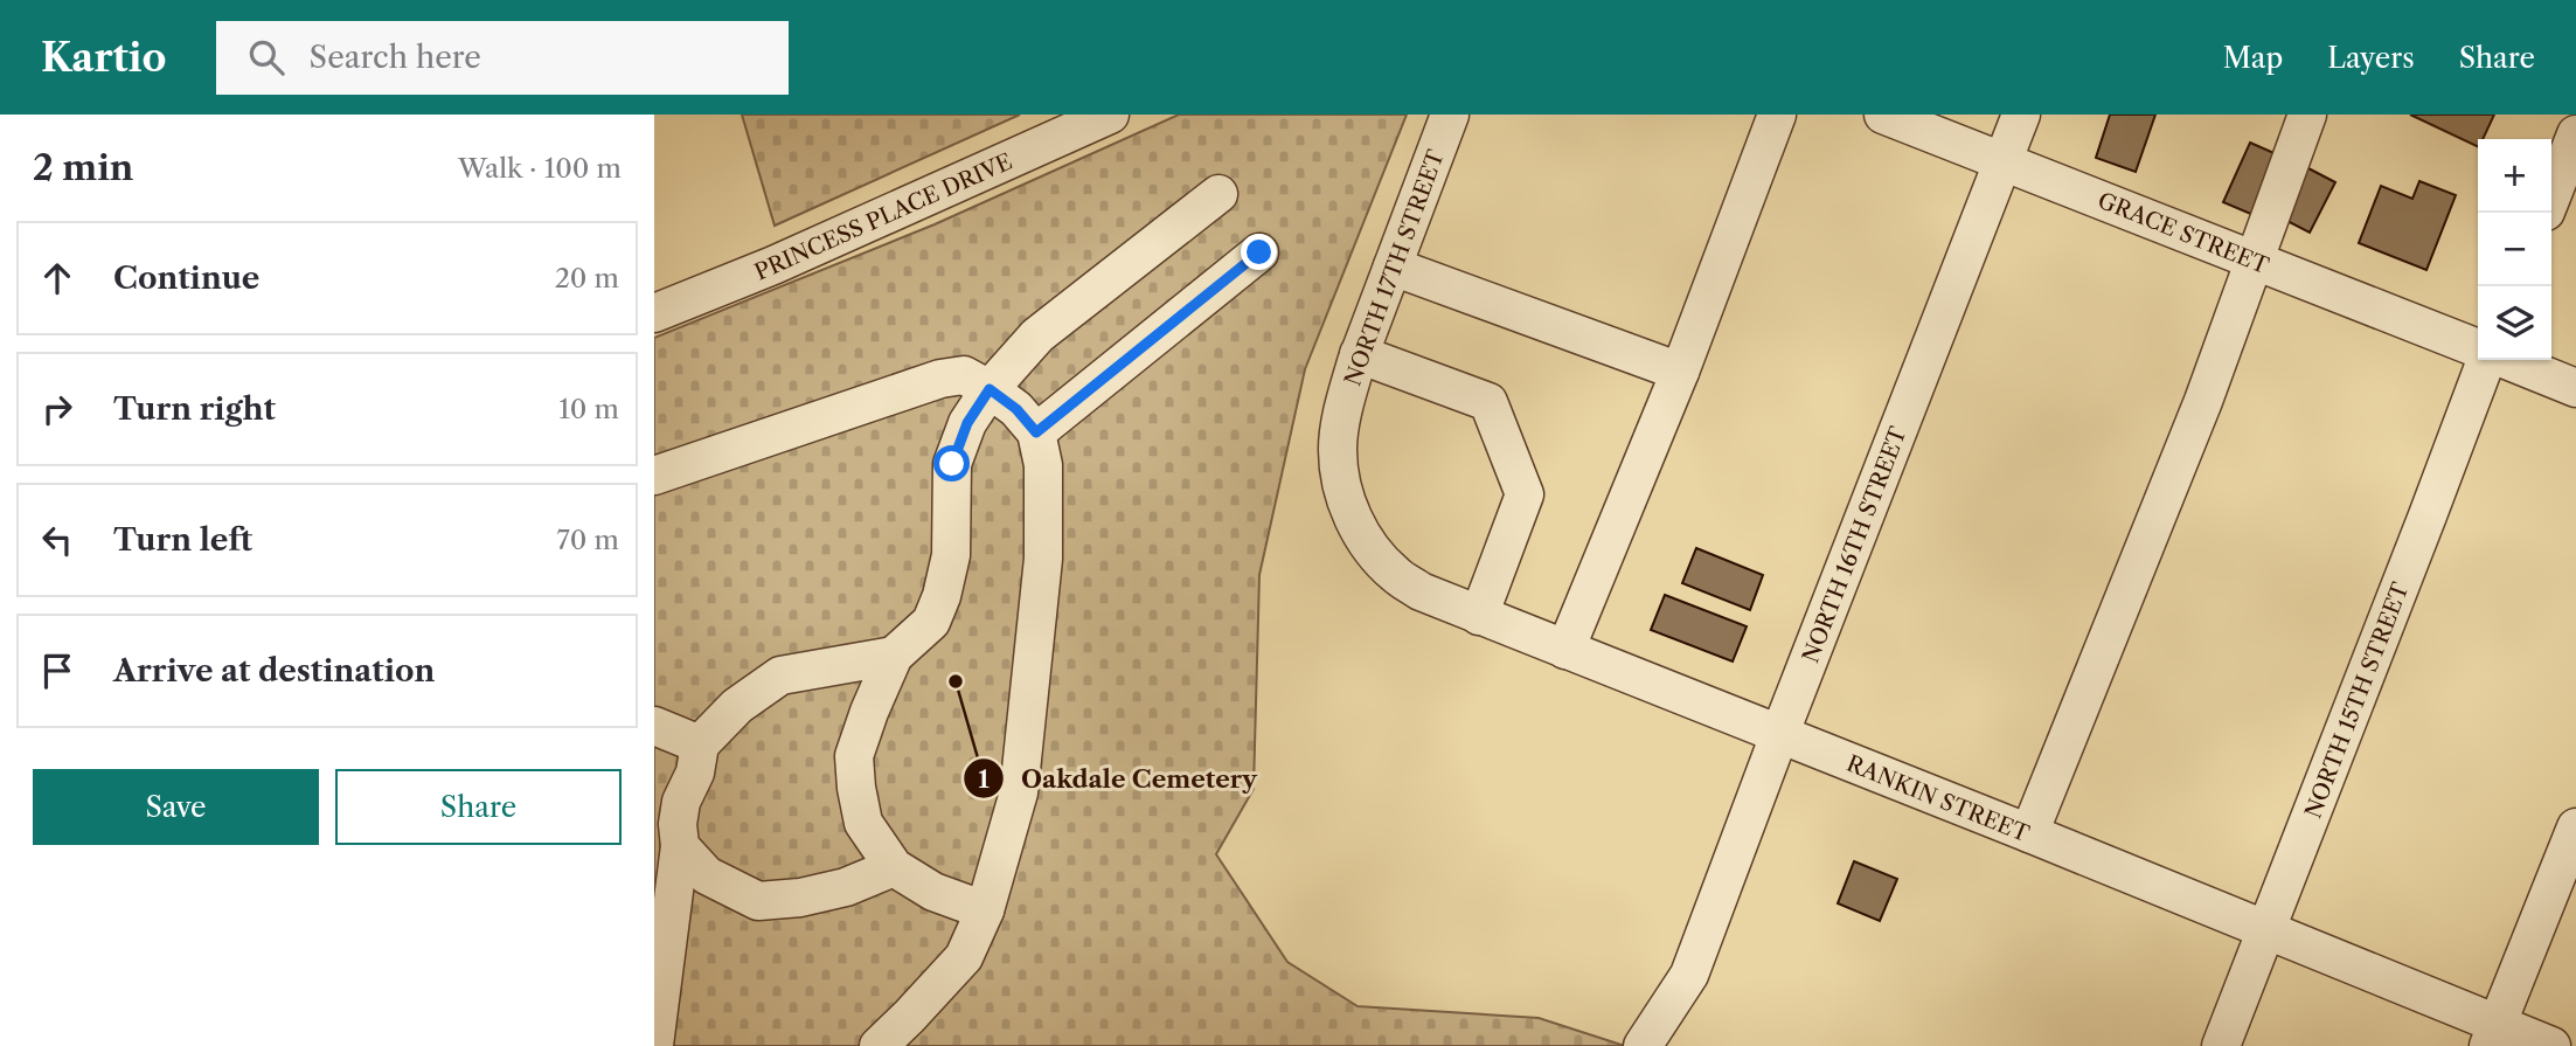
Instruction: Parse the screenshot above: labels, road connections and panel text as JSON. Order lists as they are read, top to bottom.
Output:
{
  "streets": {
    "street": [
      "PRINCESS PLACE DRIVE",
      "GRACE STREET",
      "NORTH 17TH STREET",
      "NORTH 16TH STREET",
      "NORTH 15TH STREET",
      "RANKIN STREET"
    ]
  },
  "crossings": [
    ["GRACE STREET", "NORTH 16TH STREET"],
    ["NORTH 17TH STREET", "RANKIN STREET"],
    ["NORTH 16TH STREET", "RANKIN STREET"],
    ["NORTH 15TH STREET", "RANKIN STREET"]
  ],
  "places": ["Oakdale Cemetery"],
  "page": {
    "header": "Kartio",
    "search": "Search here",
    "nav": ["Map", "Layers", "Share"],
    "heading": ["2 min", "Walk · 100 m"],
    "map_buttons": ["+", "−"],
    "list": [
      ["Continue", "20 m"],
      ["Turn right", "10 m"],
      ["Turn left", "70 m"],
      "Arrive at destination"
    ],
    "buttons": ["Save", "Share"]
  }
}
